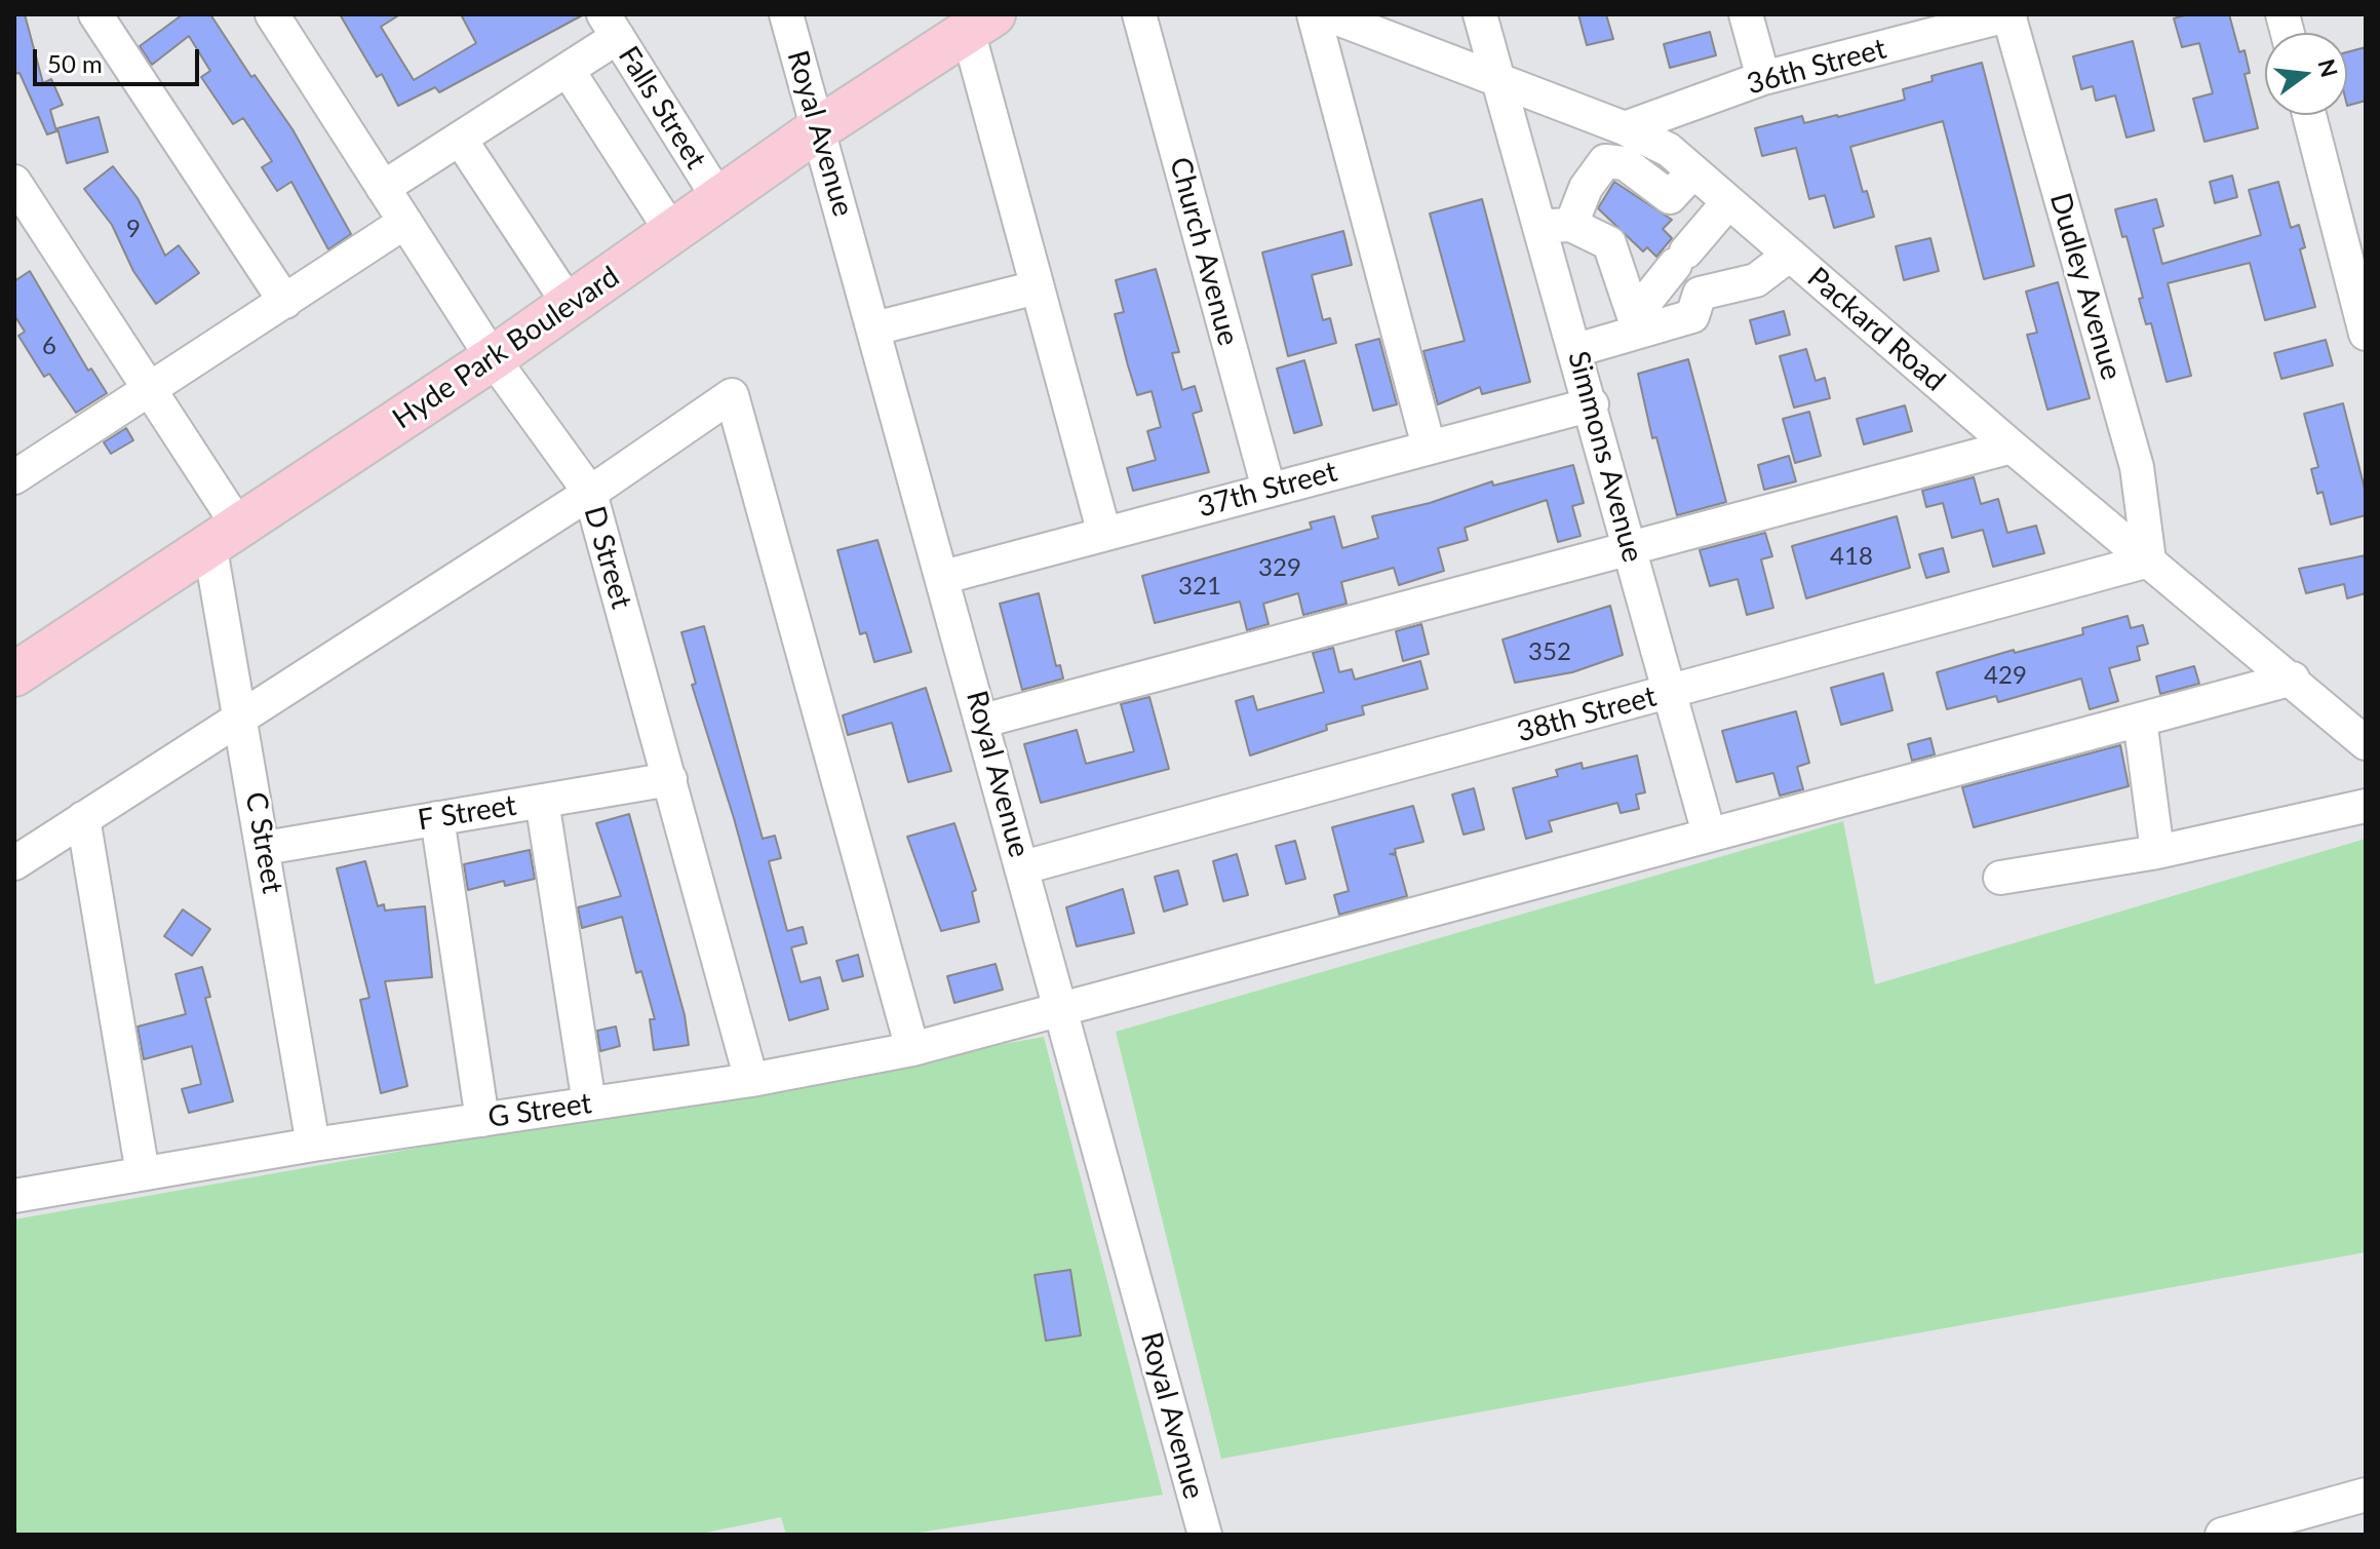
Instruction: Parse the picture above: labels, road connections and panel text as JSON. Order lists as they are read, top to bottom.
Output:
{
  "streets": {
    "main road": ["Hyde Park Boulevard"],
    "street": [
      "36th Street",
      "Falls Street",
      "Royal Avenue",
      "Church Avenue",
      "Dudley Avenue",
      "Packard Road",
      "Simmons Avenue",
      "37th Street",
      "D Street",
      "38th Street",
      "F Street",
      "C Street",
      "G Street"
    ]
  },
  "crossings": [
    ["36th Street", "Dudley Avenue"],
    ["36th Street", "Packard Road"],
    ["Falls Street", "Hyde Park Boulevard"],
    ["Royal Avenue", "Hyde Park Boulevard"],
    ["Royal Avenue", "37th Street"],
    ["Royal Avenue", "38th Street"],
    ["Royal Avenue", "G Street"],
    ["Church Avenue", "37th Street"],
    ["Dudley Avenue", "Packard Road"],
    ["Dudley Avenue", "38th Street"],
    ["Packard Road", "Simmons Avenue"],
    ["Packard Road", "38th Street"],
    ["Packard Road", "G Street"],
    ["Hyde Park Boulevard", "D Street"],
    ["Hyde Park Boulevard", "C Street"],
    ["Simmons Avenue", "37th Street"],
    ["Simmons Avenue", "38th Street"],
    ["Simmons Avenue", "G Street"],
    ["D Street", "F Street"],
    ["D Street", "G Street"],
    ["F Street", "C Street"],
    ["C Street", "G Street"]
  ],
  "house_numbers": [
    "9",
    "6",
    "418",
    "329",
    "321",
    "352",
    "429"
  ],
  "scale_bar": "50 m",
  "north": "right"
}
